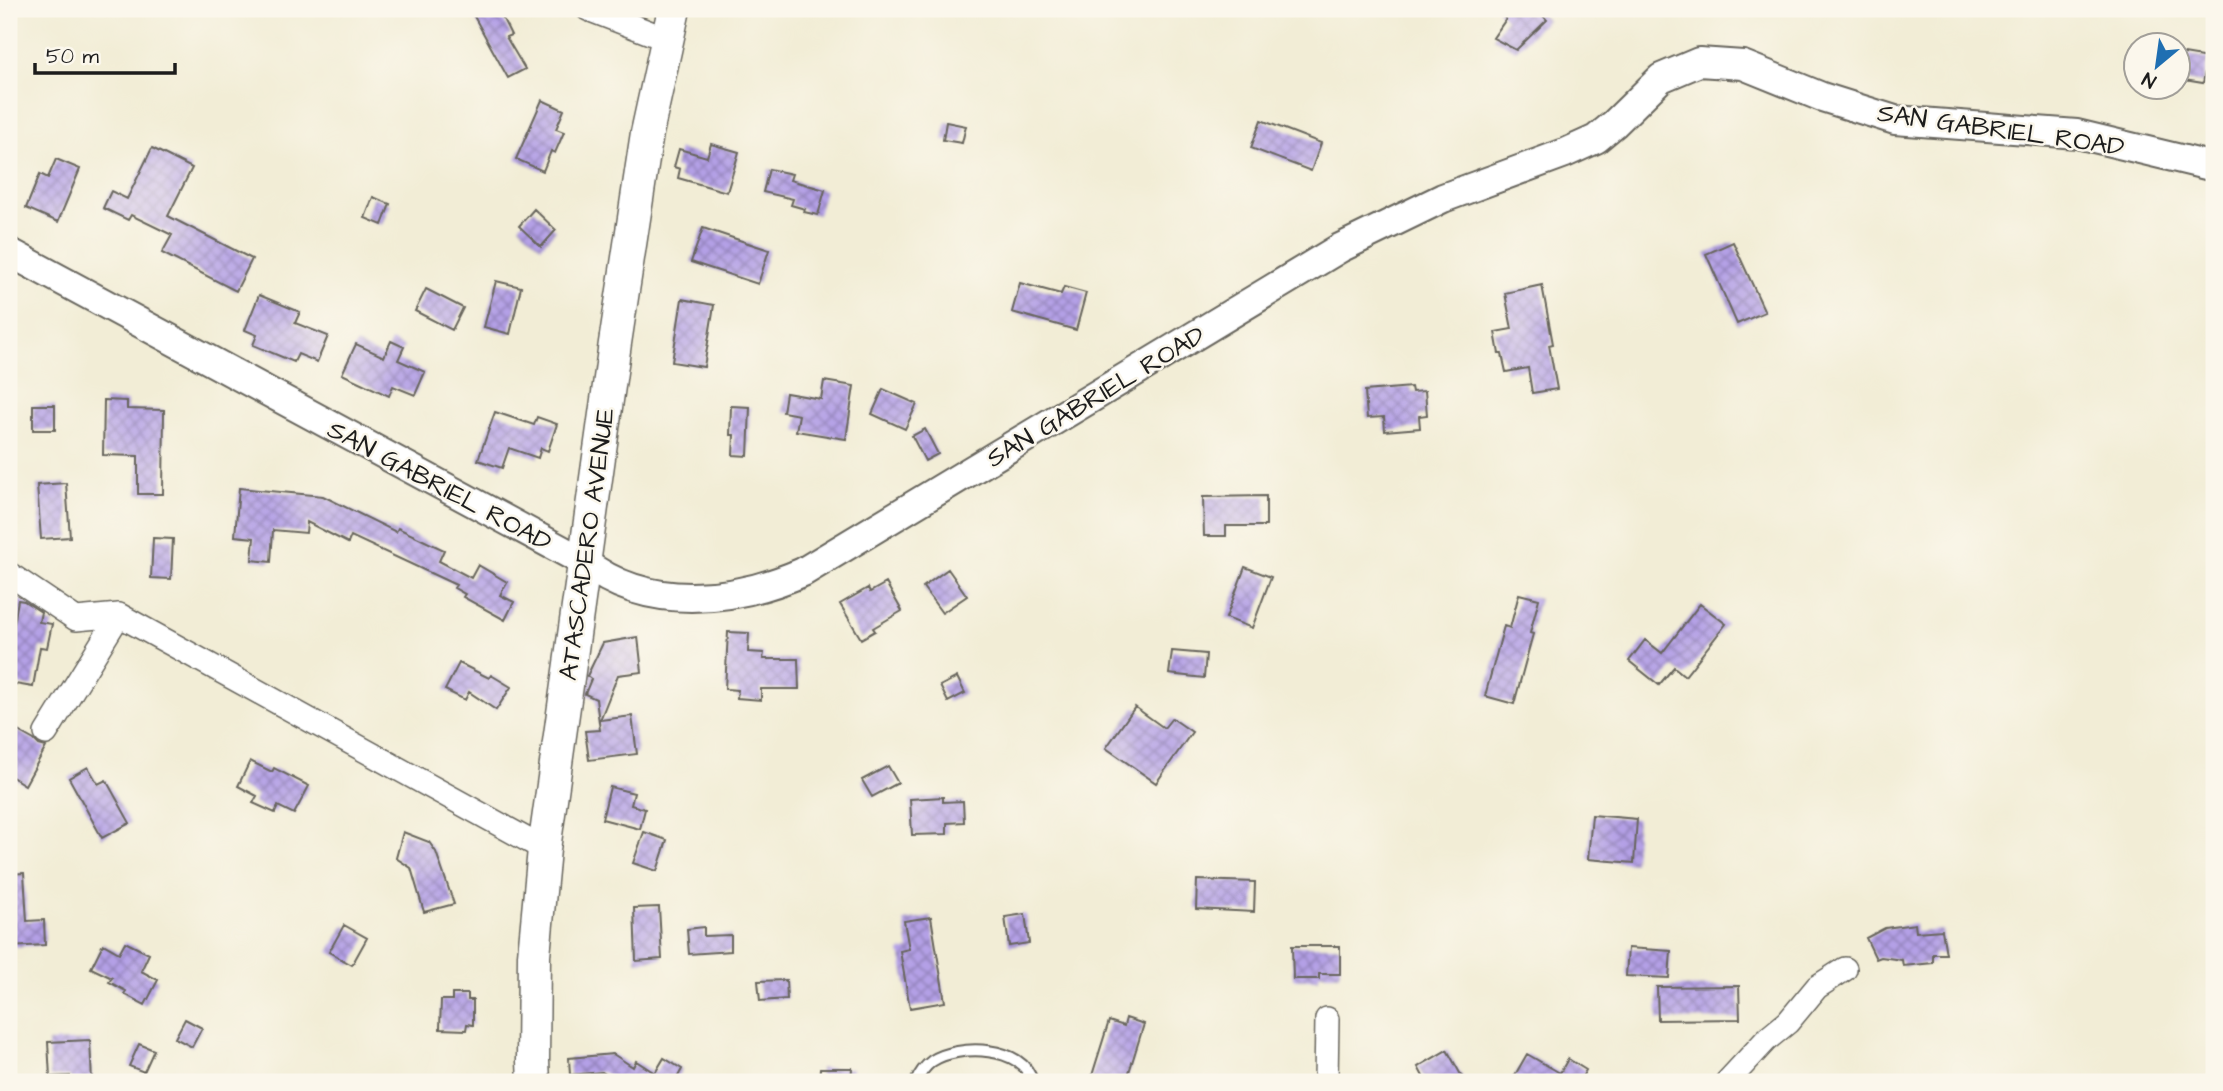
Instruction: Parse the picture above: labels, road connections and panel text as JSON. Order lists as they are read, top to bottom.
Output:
{
  "streets": {
    "main road": ["ATASCADERO AVENUE"],
    "street": ["SAN GABRIEL ROAD"]
  },
  "crossings": [
    ["SAN GABRIEL ROAD", "ATASCADERO AVENUE"]
  ],
  "scale_bar": "50 m",
  "north": "bottom left"
}
